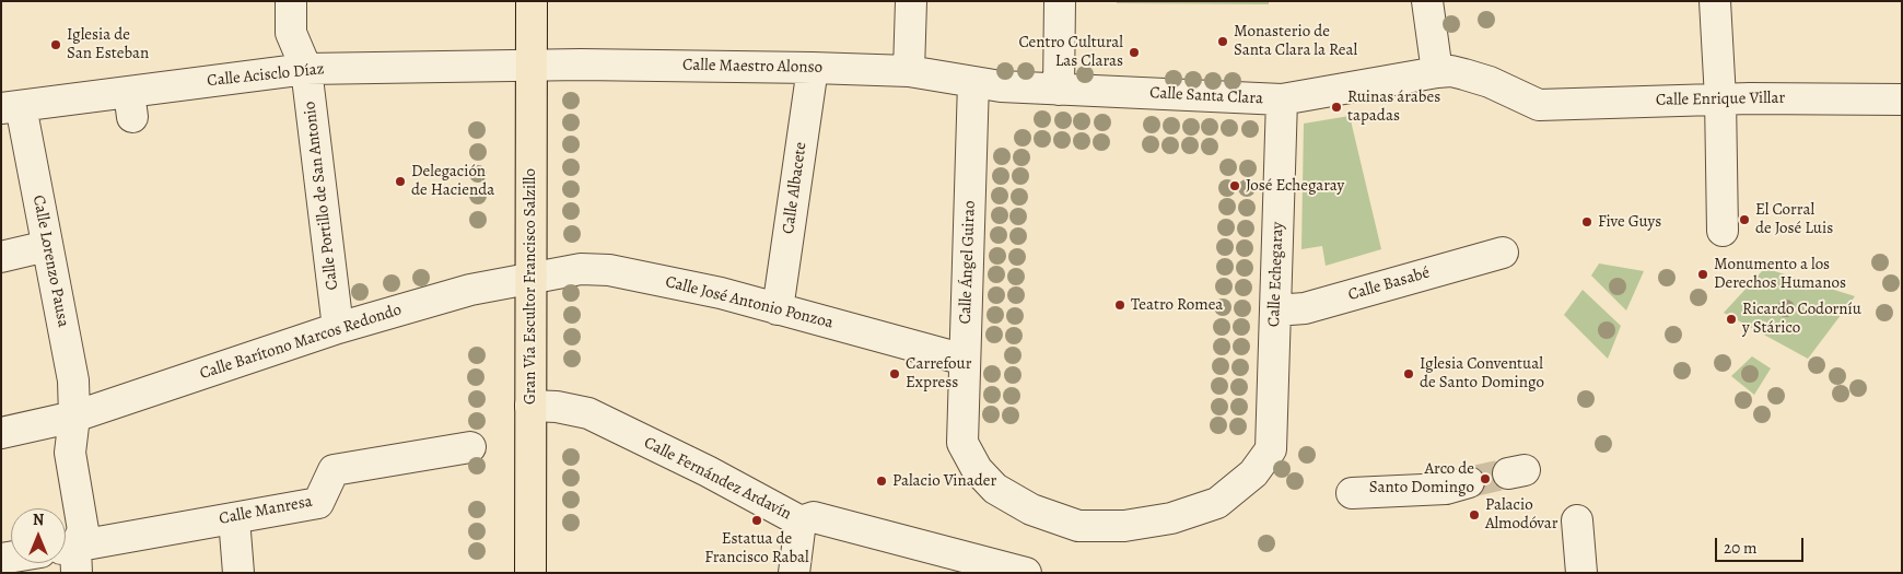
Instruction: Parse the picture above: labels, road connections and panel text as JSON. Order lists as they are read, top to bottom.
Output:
{
  "streets": {
    "main road": ["Gran Vía Escultor Francisco Salzillo"],
    "street": [
      "Calle Maestro Alonso",
      "Calle Acisclo Díaz",
      "Calle Santa Clara",
      "Calle Enrique Villar",
      "Calle Albacete",
      "Calle Portillo de San Antonio",
      "Calle Lorenzo Pausa",
      "Calle Ángel Guirao",
      "Calle Echegaray",
      "Calle Basabé",
      "Calle José Antonio Ponzoa",
      "Calle Barítono Marcos Redondo",
      "Calle Fernández Ardavín",
      "Calle Manresa"
    ]
  },
  "crossings": [
    ["Calle Maestro Alonso", "Calle Acisclo Díaz"],
    ["Calle Maestro Alonso", "Calle Santa Clara"],
    ["Calle Maestro Alonso", "Calle Albacete"],
    ["Calle Maestro Alonso", "Calle Ángel Guirao"],
    ["Calle Maestro Alonso", "Gran Vía Escultor Francisco Salzillo"],
    ["Calle Acisclo Díaz", "Calle Portillo de San Antonio"],
    ["Calle Acisclo Díaz", "Calle Lorenzo Pausa"],
    ["Calle Acisclo Díaz", "Gran Vía Escultor Francisco Salzillo"],
    ["Calle Santa Clara", "Calle Enrique Villar"],
    ["Calle Santa Clara", "Calle Ángel Guirao"],
    ["Calle Santa Clara", "Calle Echegaray"],
    ["Calle Albacete", "Calle José Antonio Ponzoa"],
    ["Calle Portillo de San Antonio", "Calle Barítono Marcos Redondo"],
    ["Calle Lorenzo Pausa", "Calle Barítono Marcos Redondo"],
    ["Calle Lorenzo Pausa", "Calle Manresa"],
    ["Calle Ángel Guirao", "Calle Echegaray"],
    ["Calle Ángel Guirao", "Calle José Antonio Ponzoa"],
    ["Calle Echegaray", "Calle Basabé"],
    ["Gran Vía Escultor Francisco Salzillo", "Calle José Antonio Ponzoa"],
    ["Gran Vía Escultor Francisco Salzillo", "Calle Barítono Marcos Redondo"],
    ["Gran Vía Escultor Francisco Salzillo", "Calle Fernández Ardavín"],
    ["Calle José Antonio Ponzoa", "Calle Barítono Marcos Redondo"]
  ],
  "places": [
    "Monasterio de Santa Clara la Real",
    "Iglesia de San Esteban",
    "Centro Cultural Las Claras",
    "Ruinas árabes tapadas",
    "Delegación de Hacienda",
    "José Echegaray",
    "El Corral de José Luis",
    "Five Guys",
    "Monumento a los Derechos Humanos",
    "Teatro Romea",
    "Ricardo Codorníu y Stárico",
    "Carrefour Express",
    "Iglesia Conventual de Santo Domingo",
    "Arco de Santo Domingo",
    "Palacio Vinader",
    "Palacio Almodóvar",
    "Estatua de Francisco Rabal"
  ],
  "scale_bar": "20 m",
  "north": "top"
}
